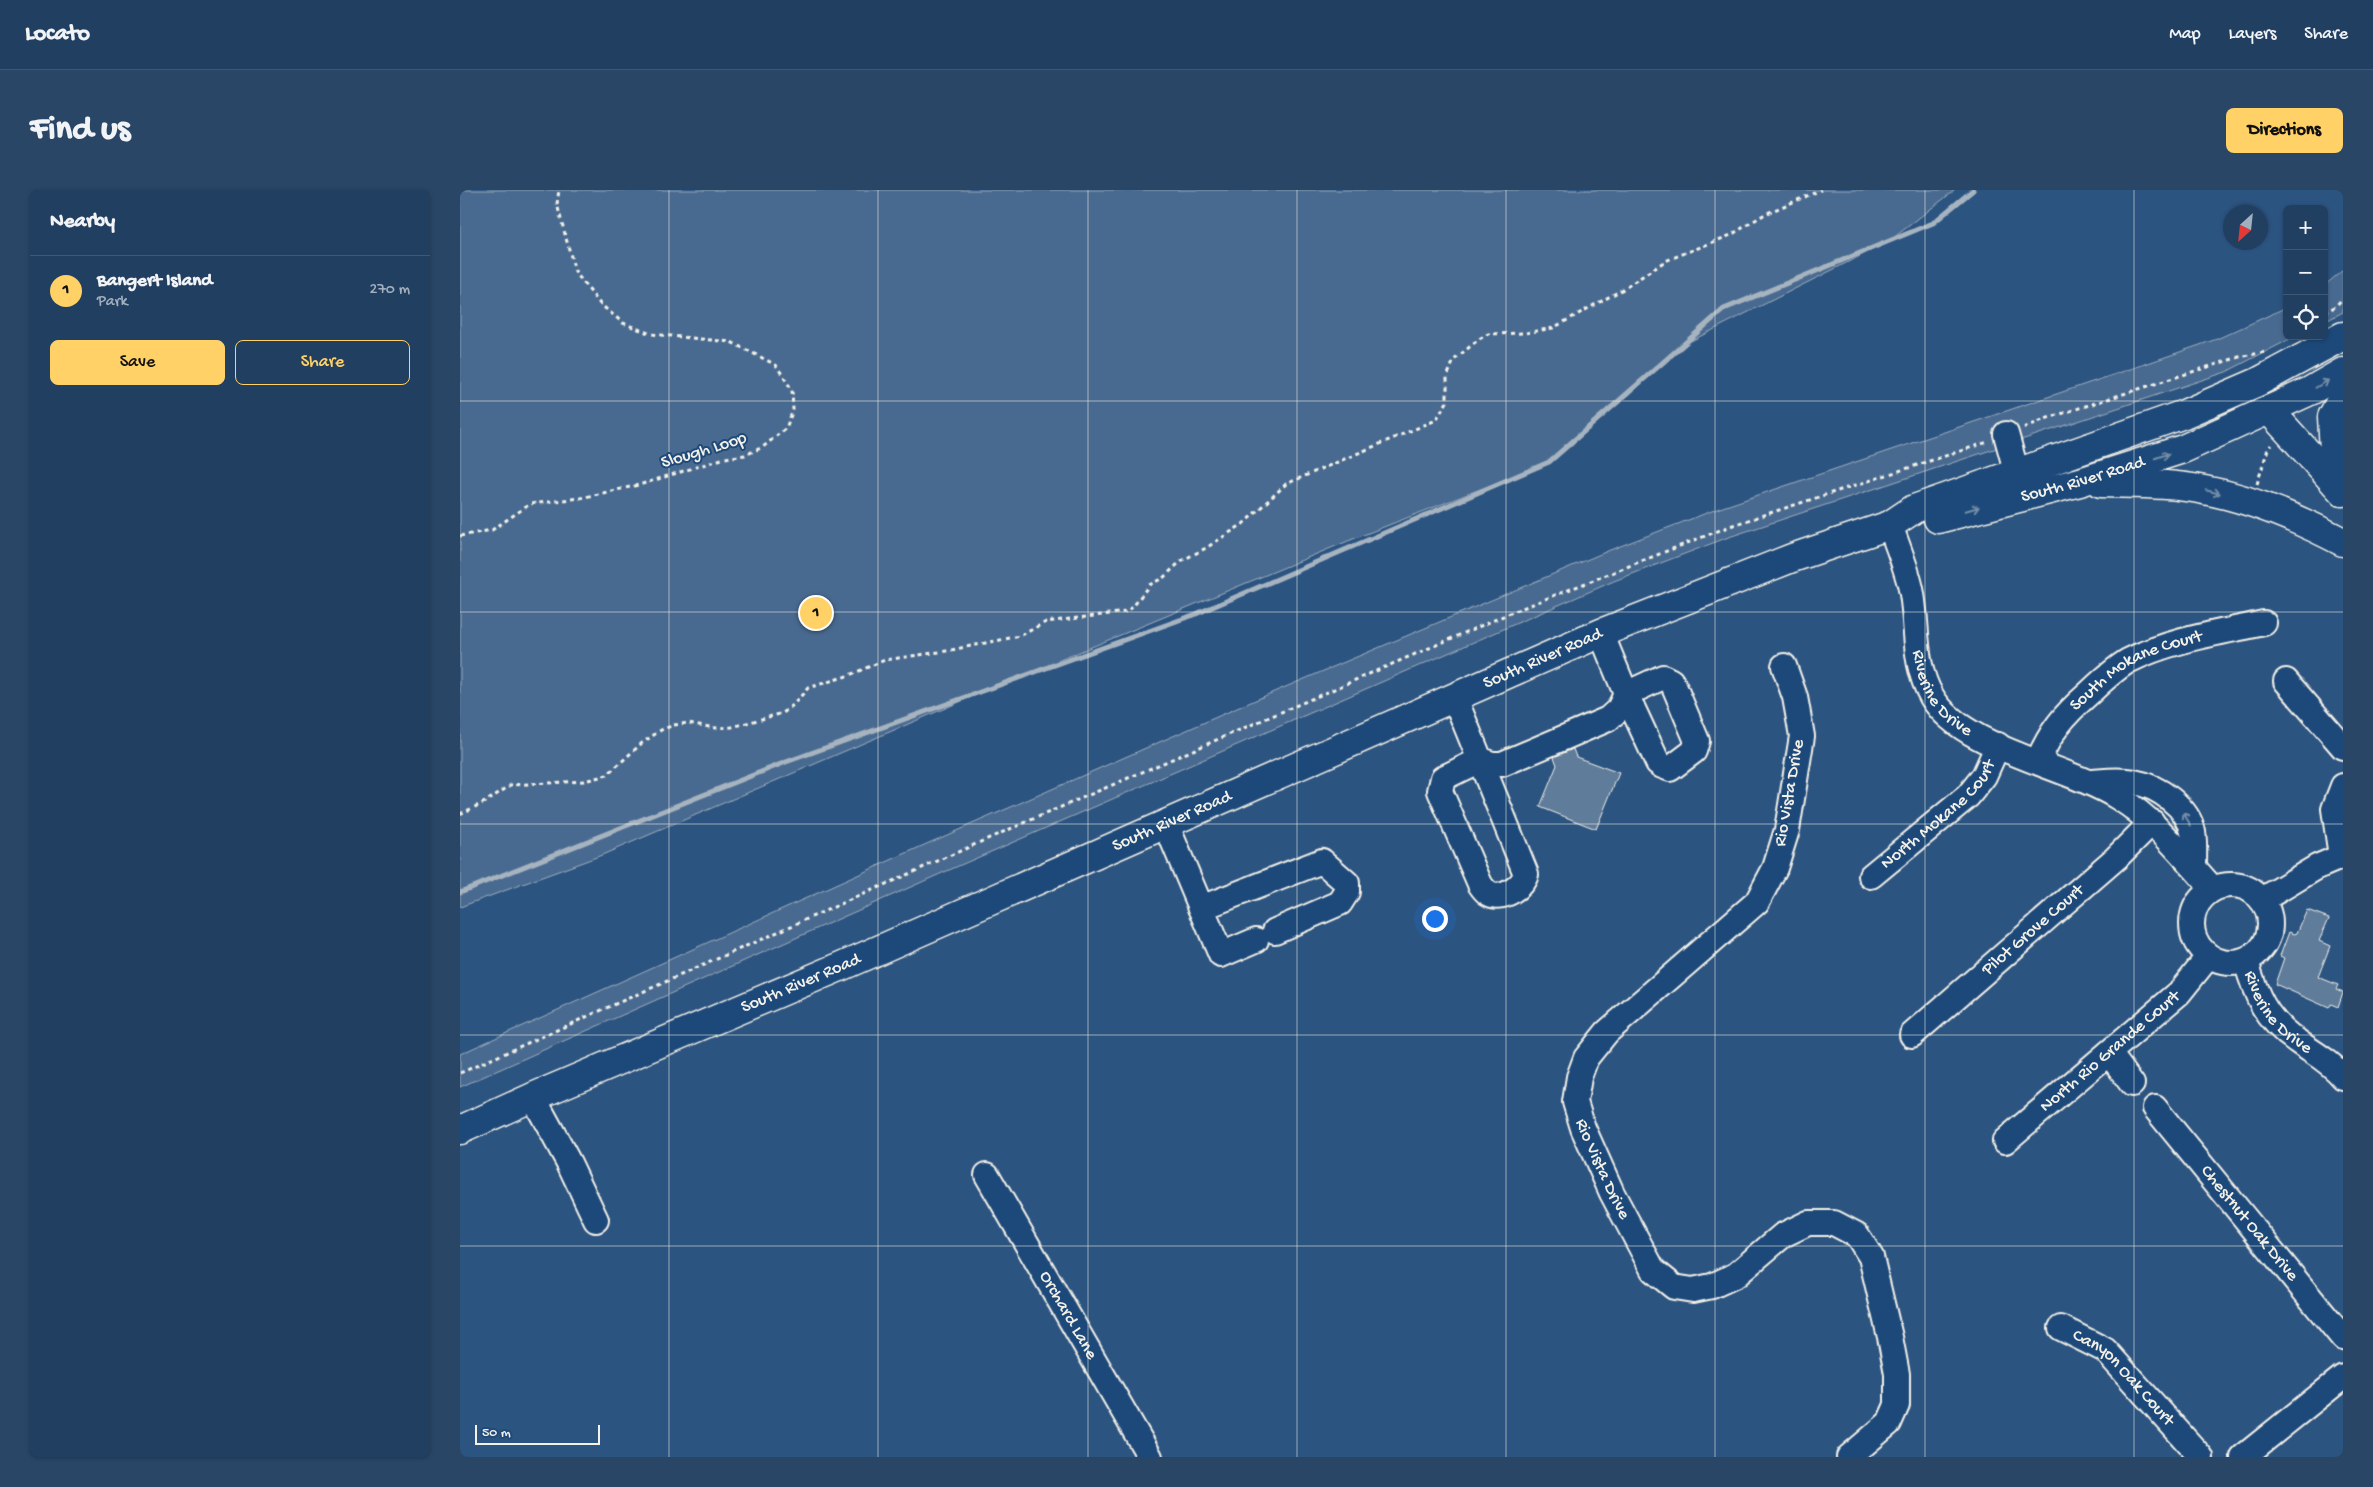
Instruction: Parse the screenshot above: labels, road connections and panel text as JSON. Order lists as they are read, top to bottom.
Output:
{
  "streets": {
    "main road": ["South River Road"],
    "street": [
      "South Mokane Court",
      "Riverine Drive",
      "Rio Vista Drive",
      "North Mokane Court",
      "Pilot Grove Court",
      "North Rio Grande Court",
      "Chestnut Oak Drive",
      "Orchard Lane",
      "Canyon Oak Court"
    ],
    "path": ["Slough Loop"]
  },
  "crossings": [
    ["South River Road", "Riverine Drive"],
    ["South Mokane Court", "Riverine Drive"],
    ["Riverine Drive", "North Mokane Court"],
    ["Riverine Drive", "Pilot Grove Court"],
    ["Riverine Drive", "North Rio Grande Court"]
  ],
  "scale_bar": "50 m",
  "north": "bottom left",
  "page": {
    "header": "Locato",
    "nav": ["Map", "Layers", "Share"],
    "buttons": [
      "Directions",
      ["Save", "Share"]
    ],
    "title": "Find us",
    "heading": "Nearby",
    "map_buttons": ["+", "−"],
    "list": [
      {
        "mark": "1",
        "name": "Bangert Island",
        "note": "Park",
        "value": "270 m"
      }
    ],
    "pins": "1",
    "scale": "50 m"
  }
}
